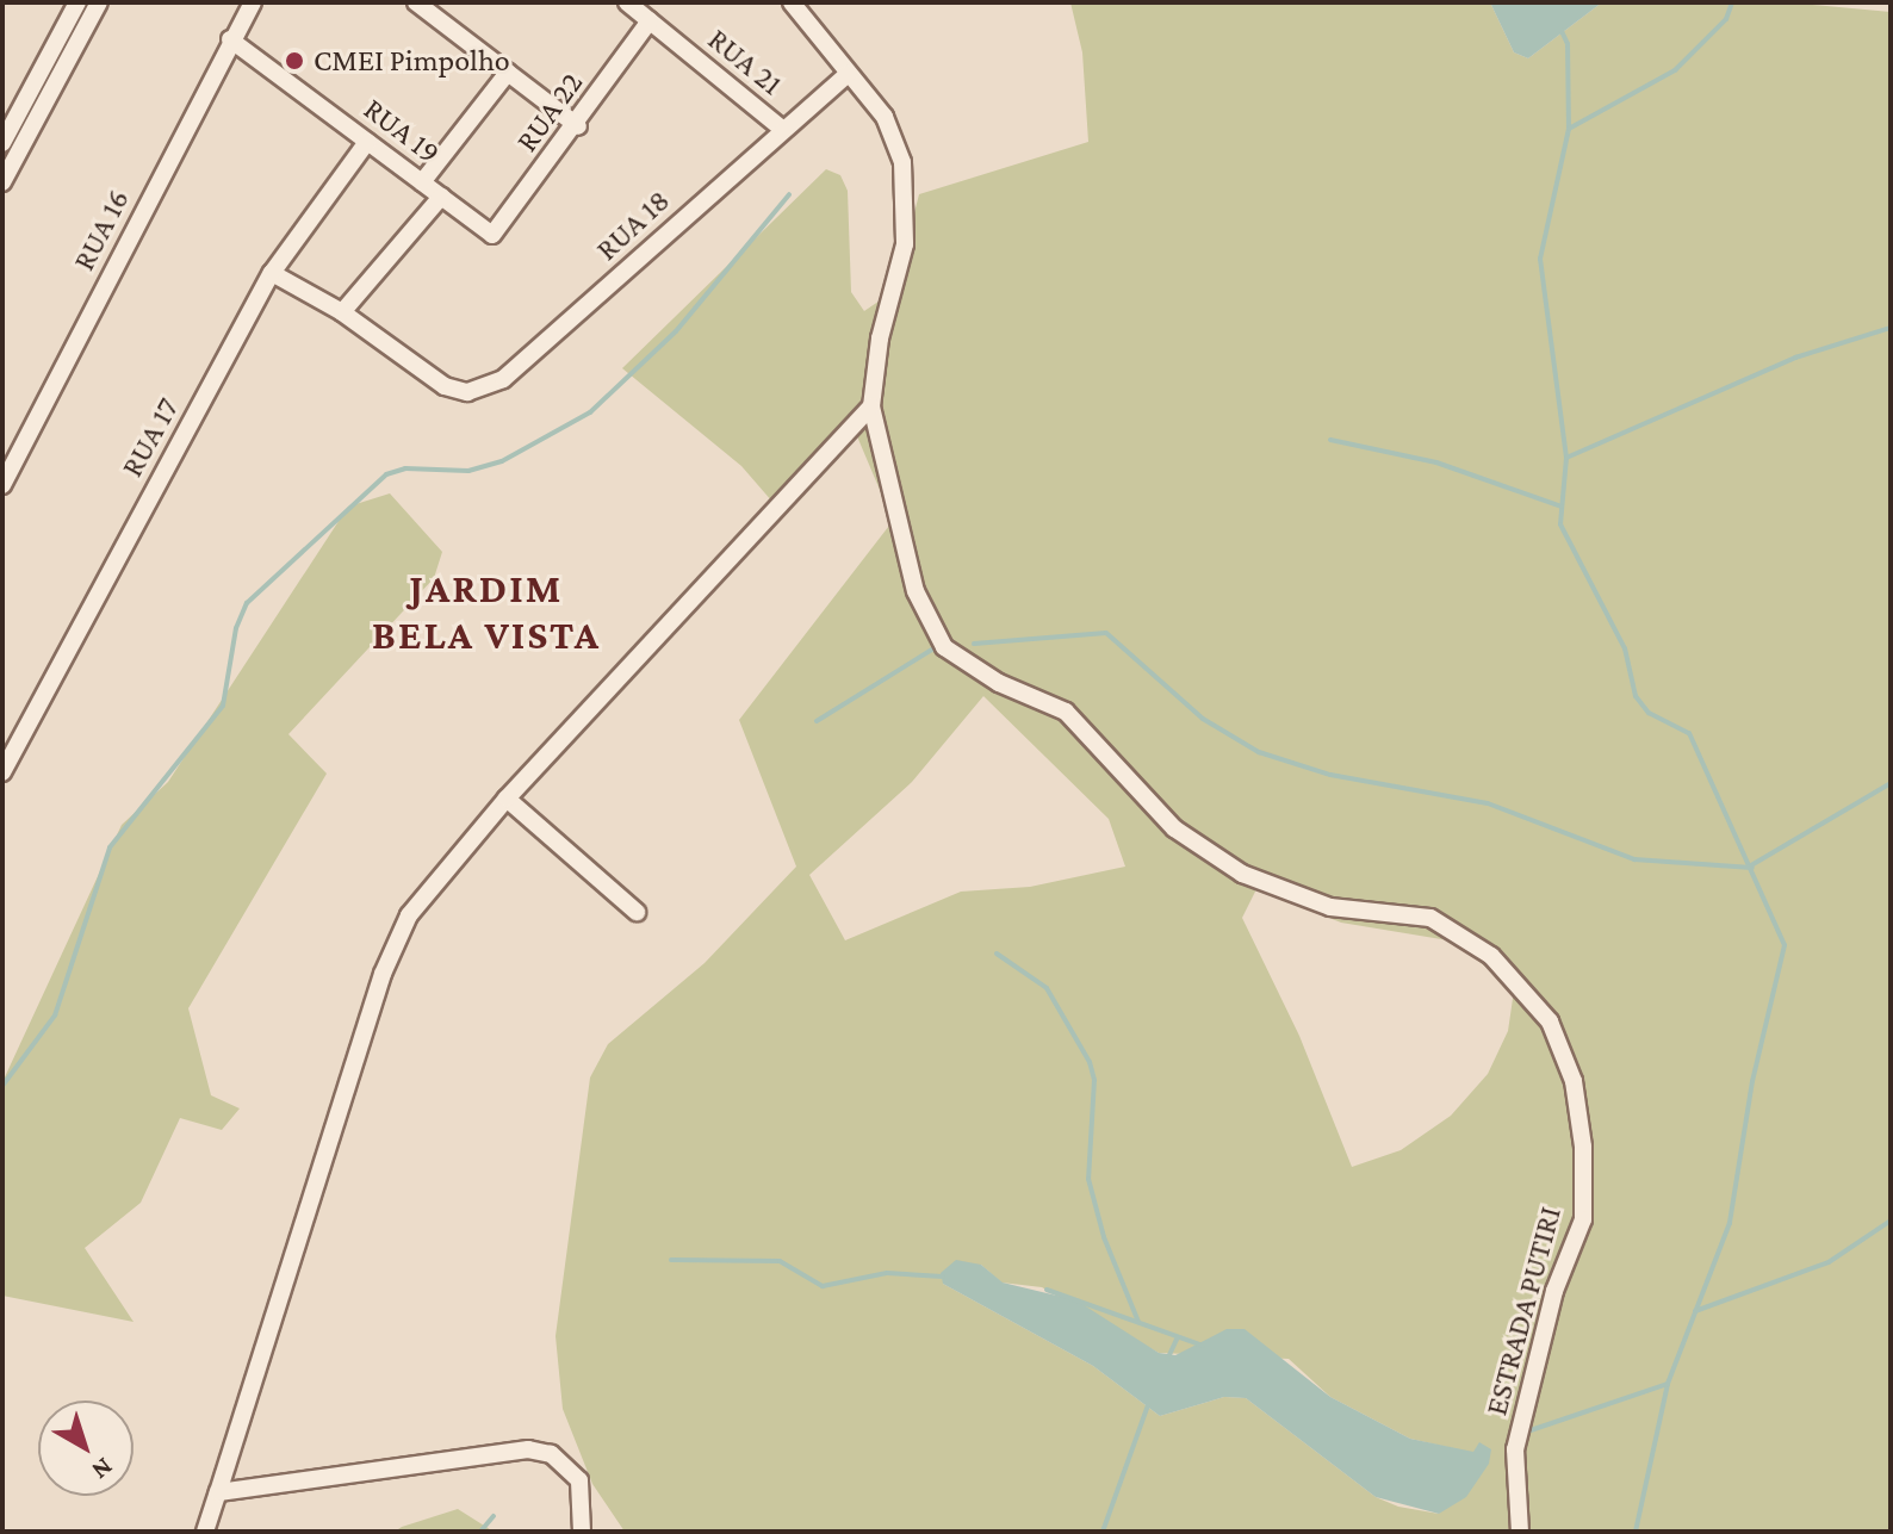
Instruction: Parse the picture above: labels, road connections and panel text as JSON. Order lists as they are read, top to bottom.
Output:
{
  "streets": {
    "street": [
      "RUA 21",
      "RUA 22",
      "RUA 19",
      "RUA 18",
      "RUA 16",
      "RUA 17",
      "ESTRADA PUTIRI"
    ]
  },
  "crossings": [
    ["RUA 21", "RUA 22"],
    ["RUA 21", "RUA 18"],
    ["RUA 22", "RUA 19"],
    ["RUA 19", "RUA 16"],
    ["RUA 19", "RUA 17"],
    ["RUA 18", "ESTRADA PUTIRI"]
  ],
  "districts": ["JARDIM BELA VISTA"],
  "places": ["CMEI Pimpolho"],
  "north": "bottom right"
}
